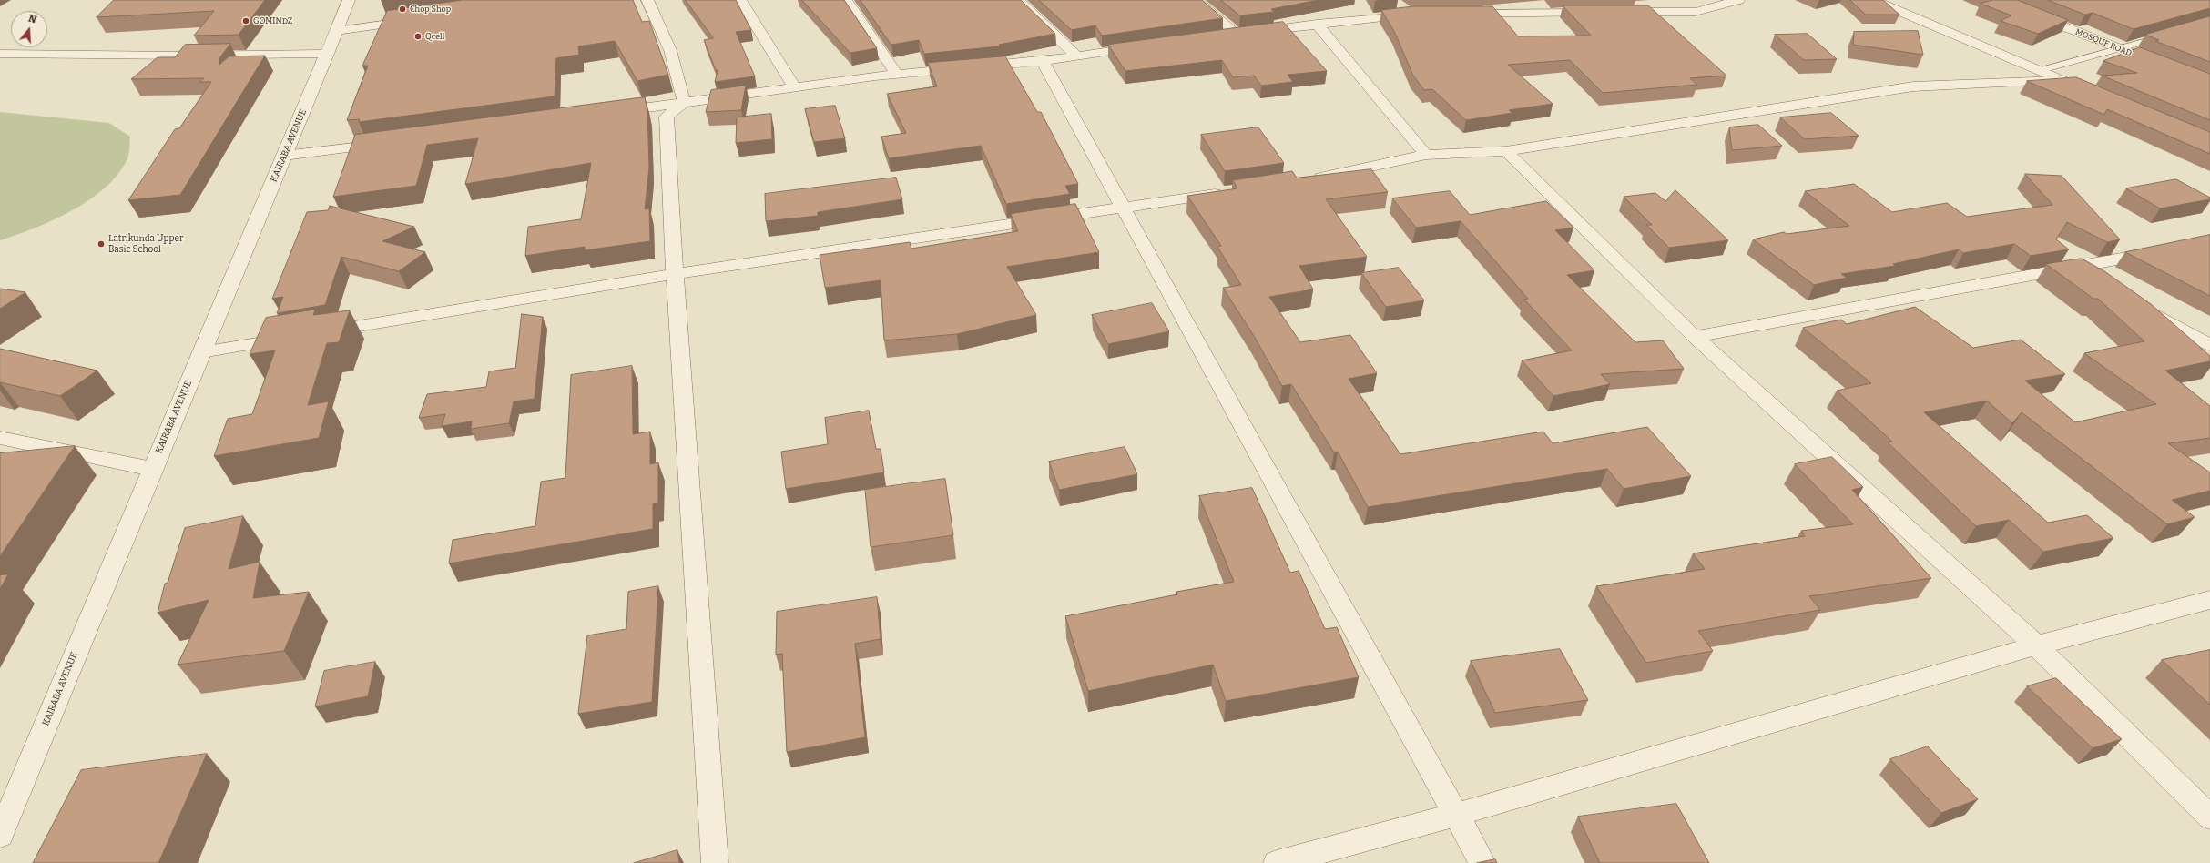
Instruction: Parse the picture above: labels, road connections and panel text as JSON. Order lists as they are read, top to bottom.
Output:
{
  "streets": {
    "street": ["MOSQUE ROAD", "KAIRABA AVENUE"]
  },
  "places": [
    "Chop Shop",
    "GOMINDZ",
    "Qcell",
    "Latrikunda Upper Basic School"
  ],
  "north": "top"
}
